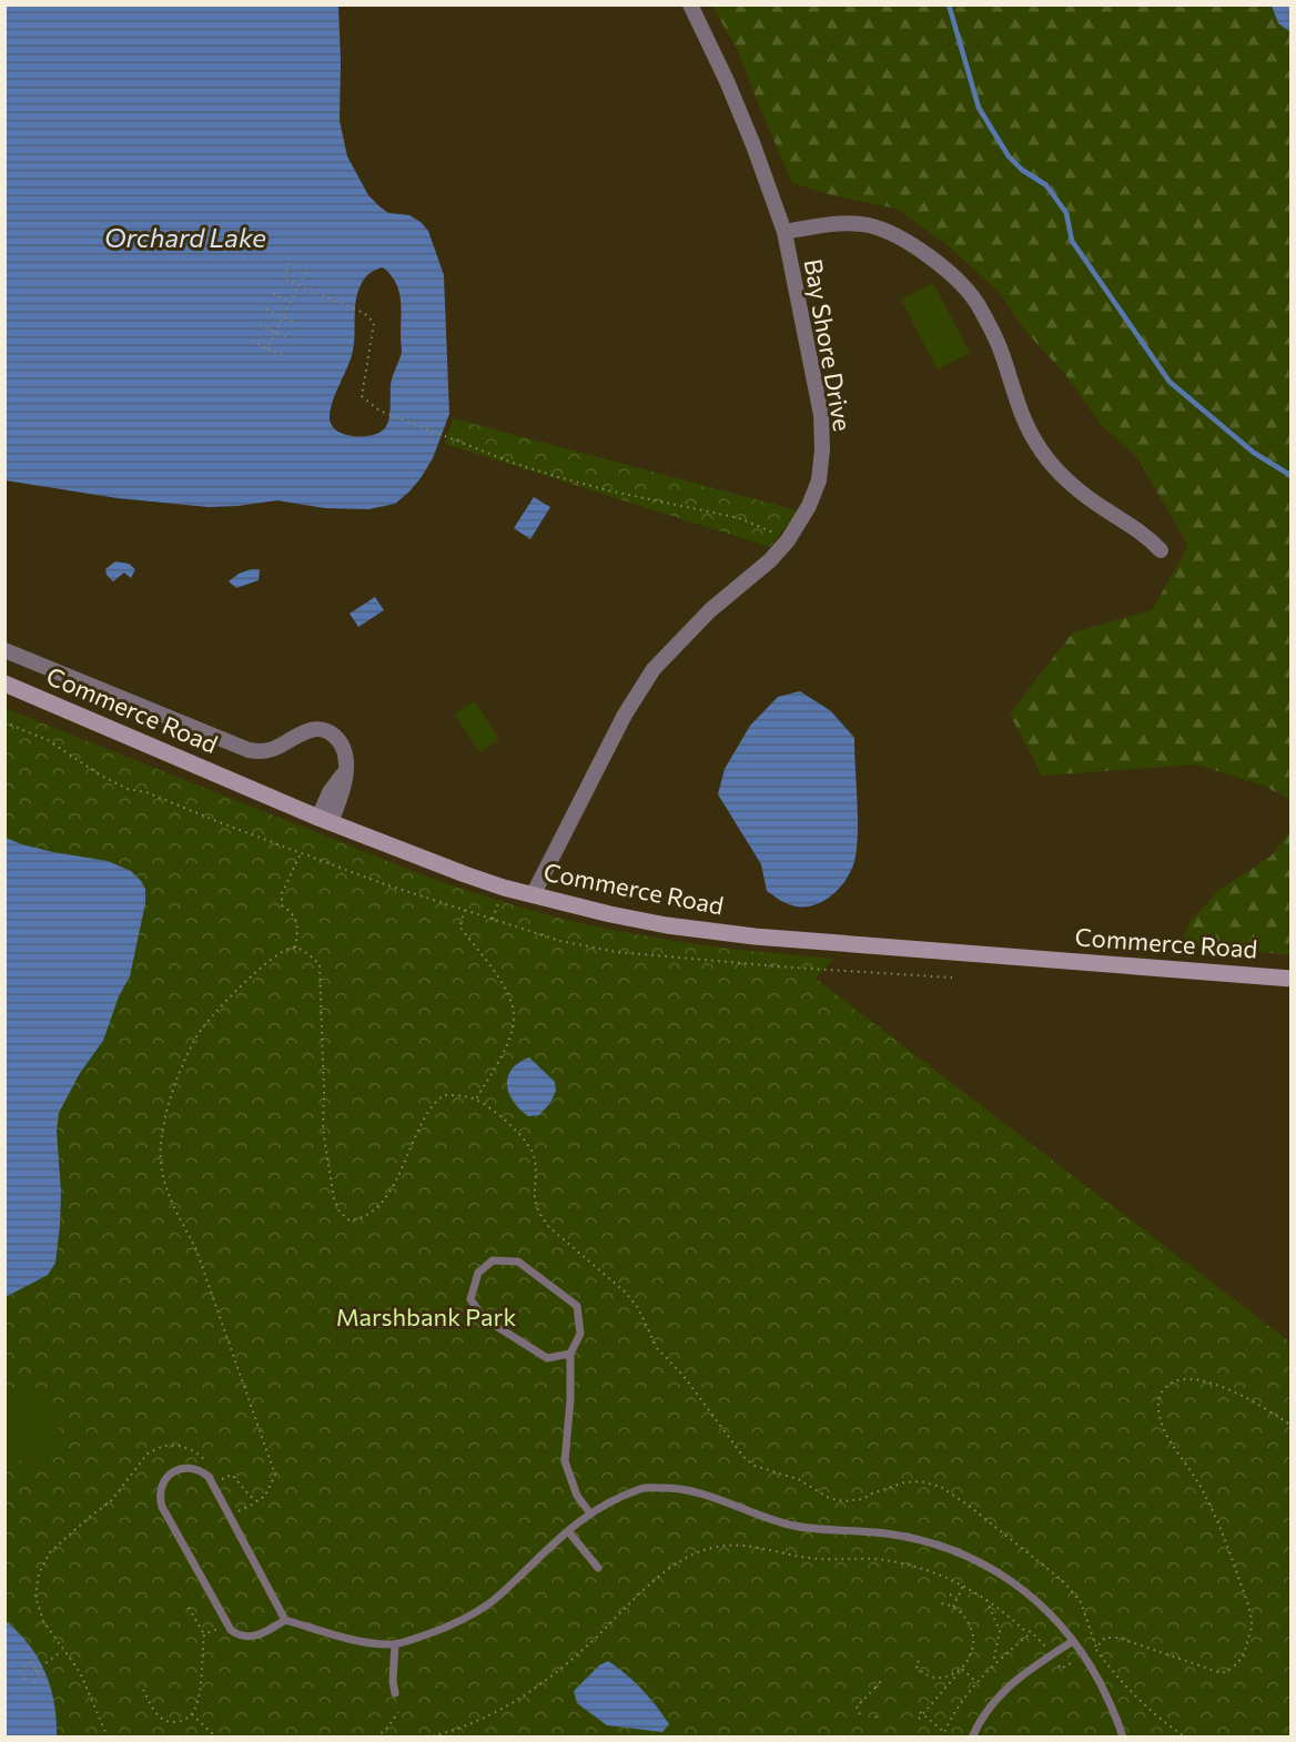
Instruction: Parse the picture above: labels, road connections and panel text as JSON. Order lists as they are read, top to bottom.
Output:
{
  "streets": {
    "main road": ["Commerce Road"],
    "street": ["Bay Shore Drive"]
  },
  "crossings": [
    ["Bay Shore Drive", "Commerce Road"]
  ],
  "water": ["Orchard Lake"],
  "parks": ["Marshbank Park"]
}
